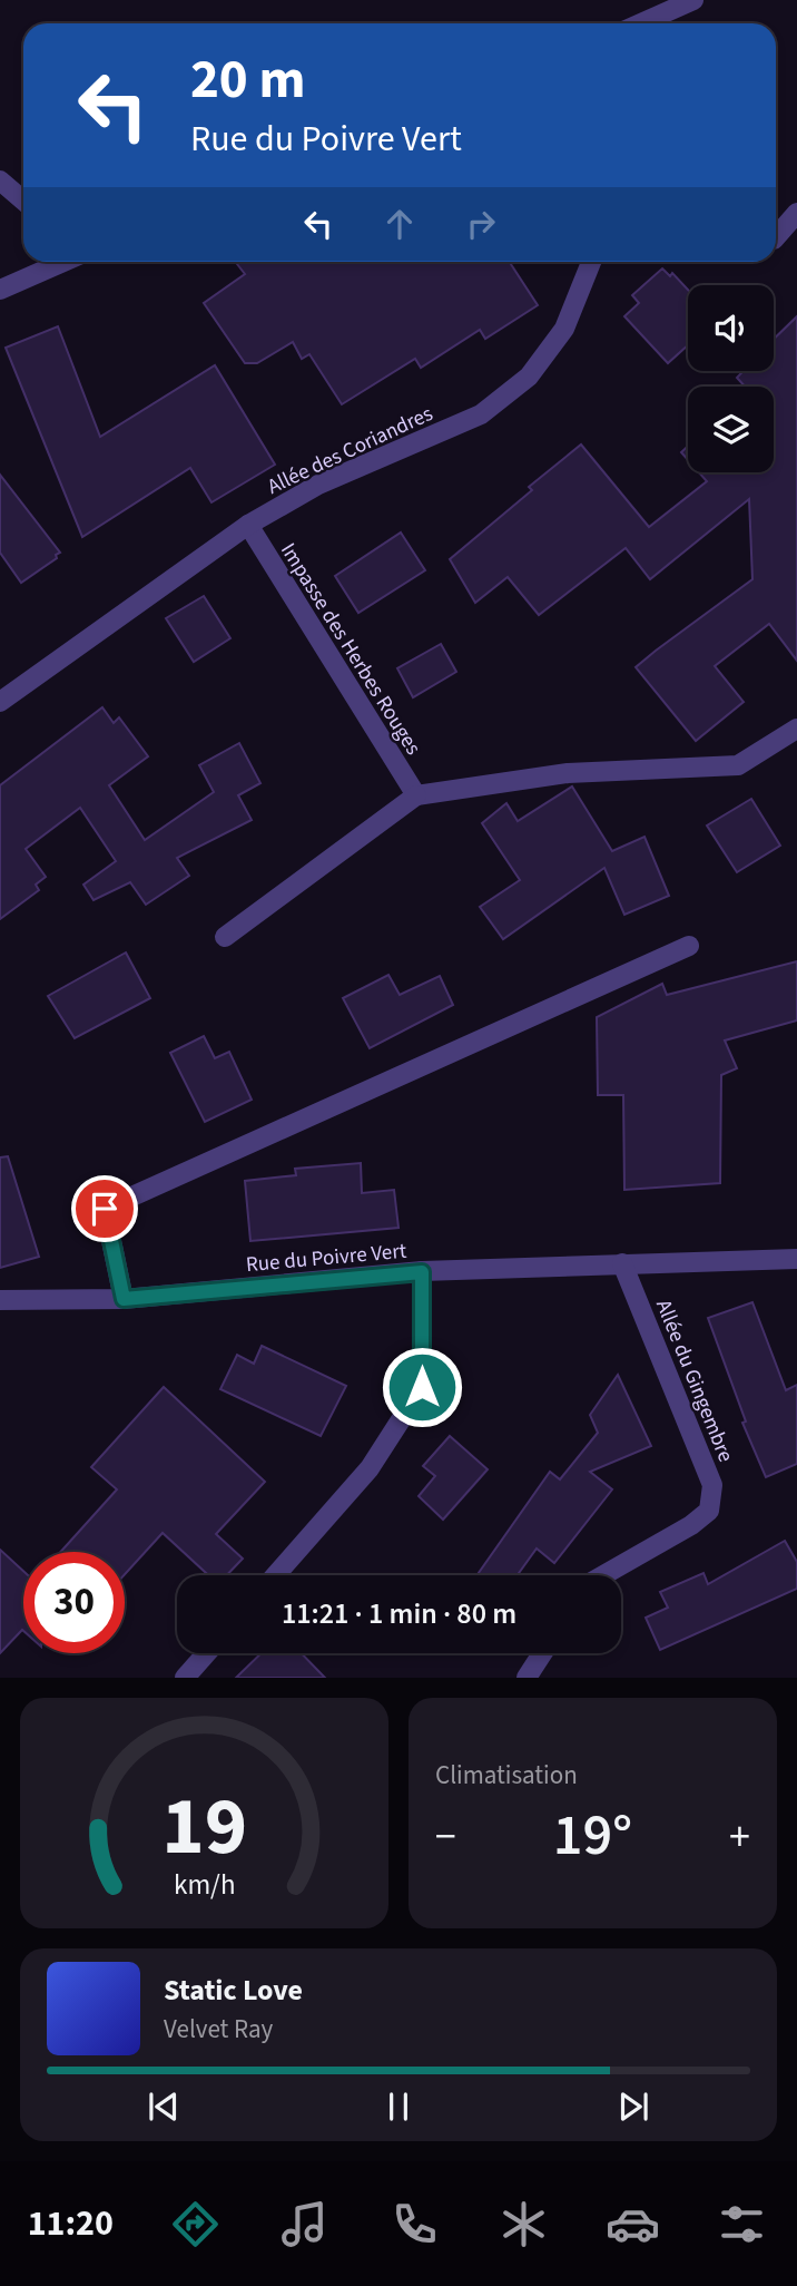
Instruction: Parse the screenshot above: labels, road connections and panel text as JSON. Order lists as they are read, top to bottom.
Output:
{
  "streets": {
    "street": [
      "Allée des Coriandres",
      "Impasse des Herbes Rouges",
      "Rue du Poivre Vert",
      "Allée du Gingembre"
    ]
  },
  "crossings": [
    ["Allée des Coriandres", "Impasse des Herbes Rouges"],
    ["Rue du Poivre Vert", "Allée du Gingembre"]
  ],
  "page": {
    "turn": ["20 m", "Rue du Poivre Vert"],
    "limit": "30",
    "trip": "11:21 · 1 min · 80 m",
    "tile": "Climatisation",
    "heat": ["−", "19°", "+"],
    "song": ["Static Love", "Velvet Ray"],
    "tabs": "11:20",
    "gauge": ["19", "km/h"]
  }
}
